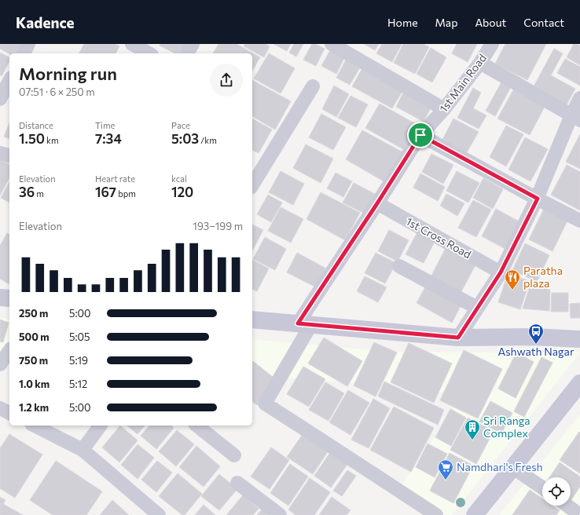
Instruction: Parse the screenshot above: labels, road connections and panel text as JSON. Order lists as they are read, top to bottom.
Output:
{
  "streets": {
    "street": ["1st Main Road", "1st Cross Road"]
  },
  "crossings": [
    ["1st Main Road", "1st Cross Road"]
  ],
  "places": {
    "restaurant": ["Paratha plaza"],
    "bus stop": ["Ashwath Nagar"],
    "building": ["Sri Ranga Complex"],
    "supermarket": ["Namdhari's Fresh"]
  },
  "page": {
    "header": "Kadence",
    "nav": [
      "Home",
      "Map",
      "About",
      "Contact"
    ],
    "heading": ["Morning run", "07:51 · 6 × 250 m"],
    "stats": [
      ["Distance", "1.50 km"],
      ["Time", "7:34"],
      ["Pace", "5:03 /km"],
      ["Elevation", "36 m"],
      ["Heart rate", "167 bpm"],
      ["kcal", "120"]
    ],
    "chart": ["Elevation", "193–199 m"],
    "list": [
      {
        "name": "250 m",
        "note": "5:00"
      },
      {
        "name": "500 m",
        "note": "5:05"
      },
      {
        "name": "750 m",
        "note": "5:19"
      },
      {
        "name": "1.0 km",
        "note": "5:12"
      },
      {
        "name": "1.2 km",
        "note": "5:00"
      }
    ]
  }
}
